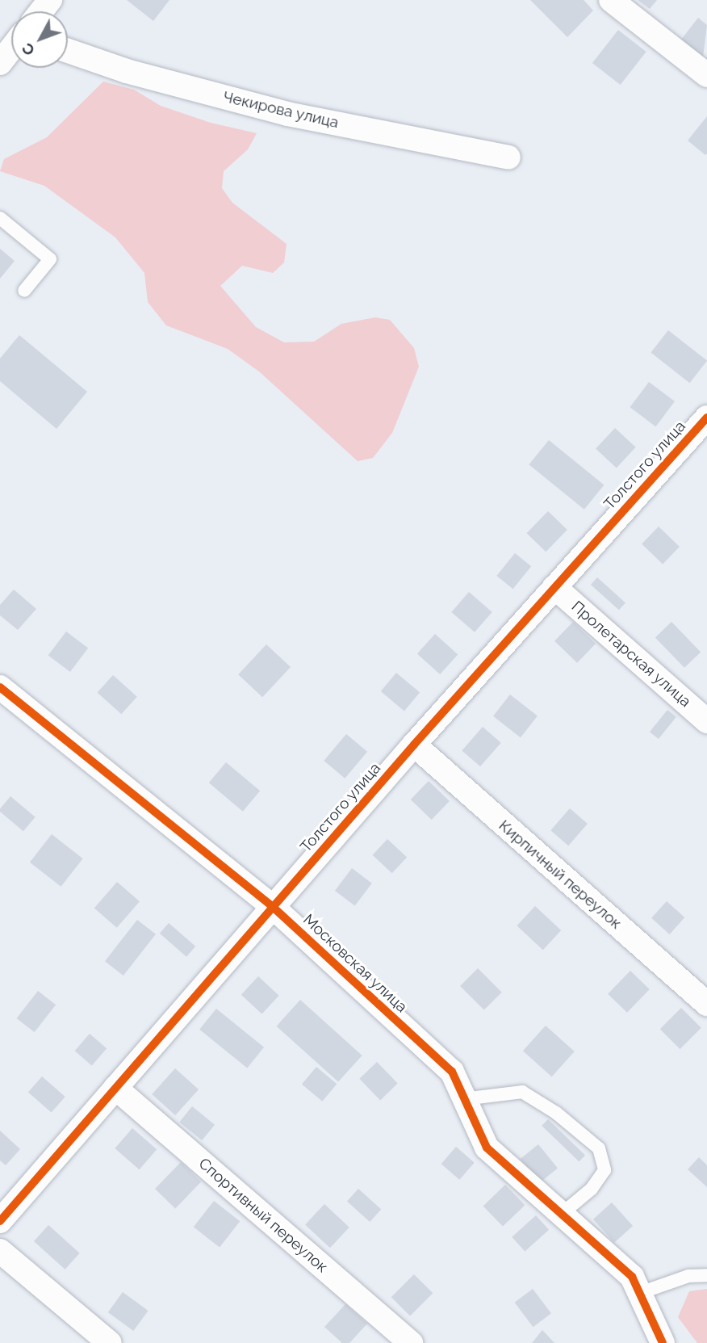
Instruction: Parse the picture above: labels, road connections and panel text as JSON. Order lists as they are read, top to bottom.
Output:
{
  "streets": {
    "street": [
      "Чекирова улица",
      "Толстого улица",
      "Пролетарская улица",
      "Кирпичный переулок",
      "Московская улица",
      "Спортивный переулок"
    ]
  },
  "crossings": [
    ["Толстого улица", "Пролетарская улица"],
    ["Толстого улица", "Кирпичный переулок"],
    ["Толстого улица", "Московская улица"],
    ["Толстого улица", "Спортивный переулок"]
  ],
  "north": "bottom left"
}
